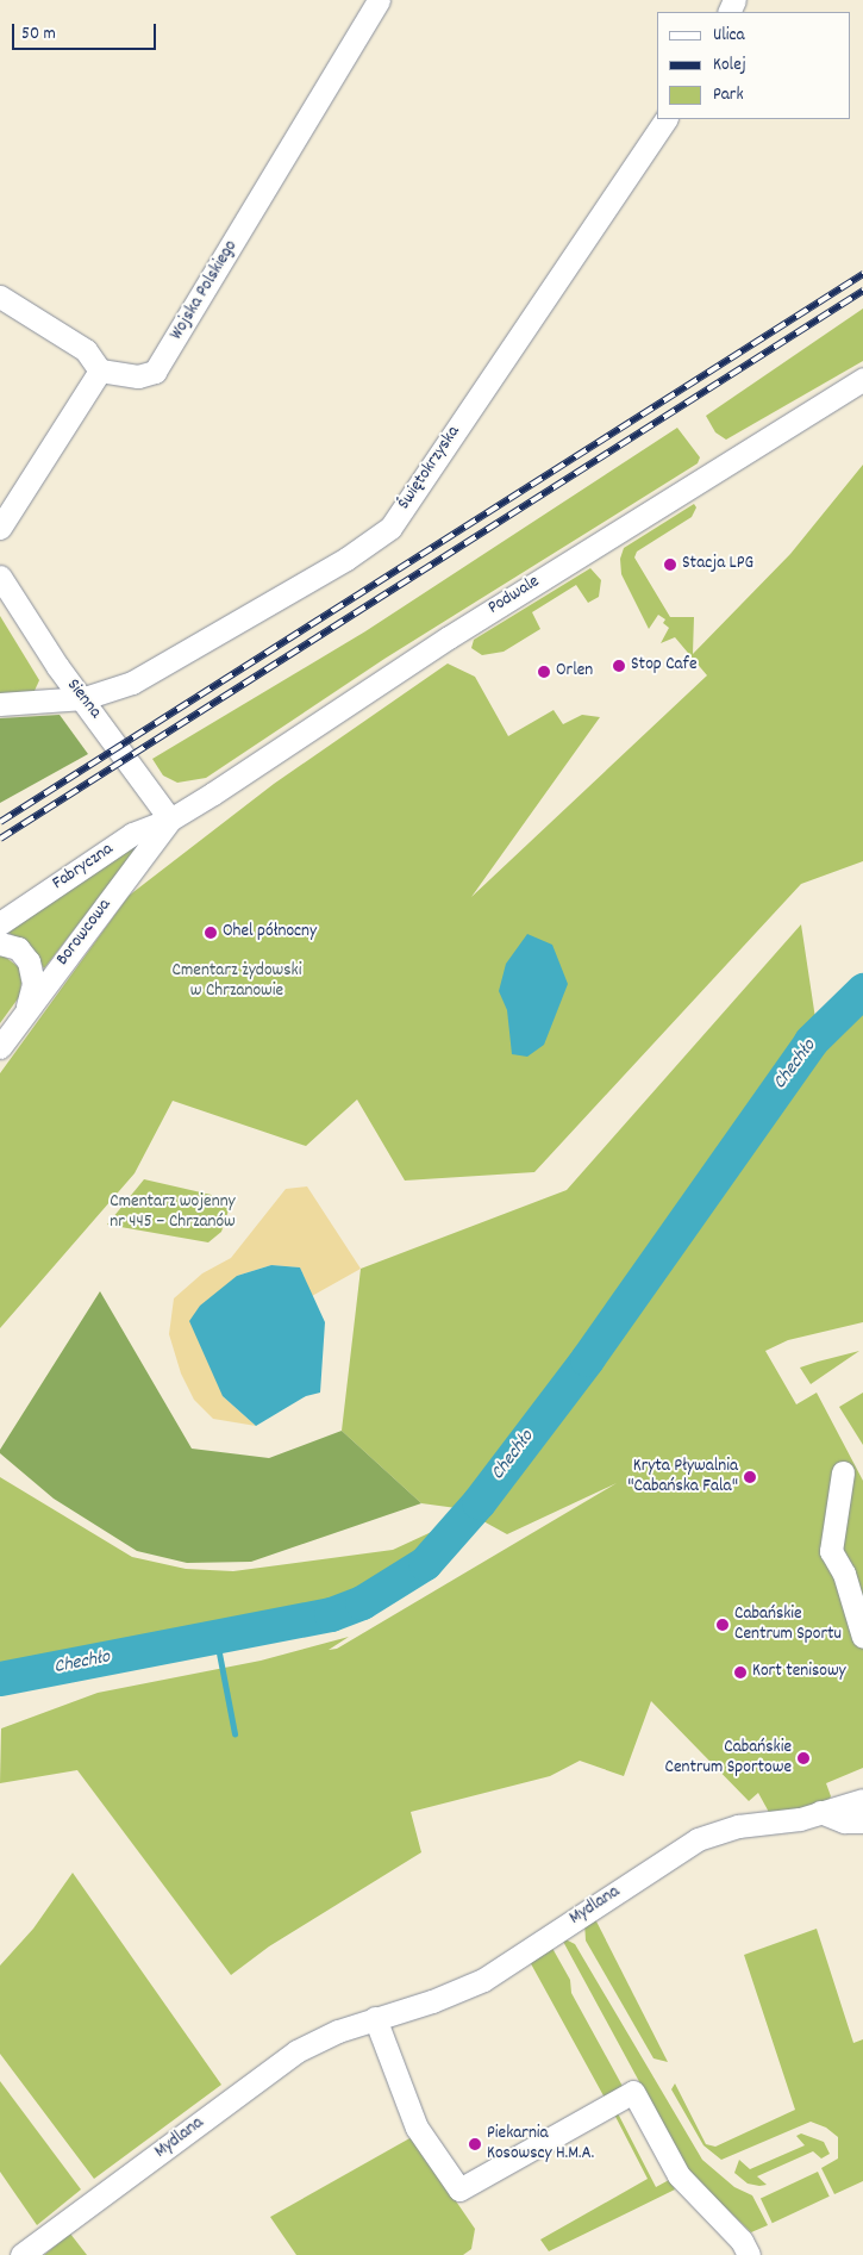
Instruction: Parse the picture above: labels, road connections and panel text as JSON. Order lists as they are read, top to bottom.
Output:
{
  "streets": {
    "street": [
      "Wojska Polskiego",
      "Świętokrzyska",
      "Podwale",
      "Sienna",
      "Fabryczna",
      "Borowcowa",
      "Mydlana"
    ]
  },
  "crossings": [
    ["Świętokrzyska", "Sienna"],
    ["Podwale", "Sienna"],
    ["Podwale", "Fabryczna"],
    ["Podwale", "Borowcowa"],
    ["Sienna", "Fabryczna"],
    ["Sienna", "Borowcowa"],
    ["Fabryczna", "Borowcowa"]
  ],
  "water": ["Chechło"],
  "parks": ["Cmentarz żydowski w Chrzanowie", "Cmentarz wojenny nr 445 – Chrzanów"],
  "places": [
    "Stacja LPG",
    "Stop Cafe",
    "Orlen",
    "Ohel północny",
    "Kryta Pływalnia \"Cabańska Fala\"",
    "Cabańskie Centrum Sportu",
    "Kort tenisowy",
    "Cabańskie Centrum Sportowe",
    "Piekarnia Kosowscy H.M.A."
  ],
  "legend": ["Ulica", "Kolej", "Park"],
  "scale_bar": "50 m"
}
